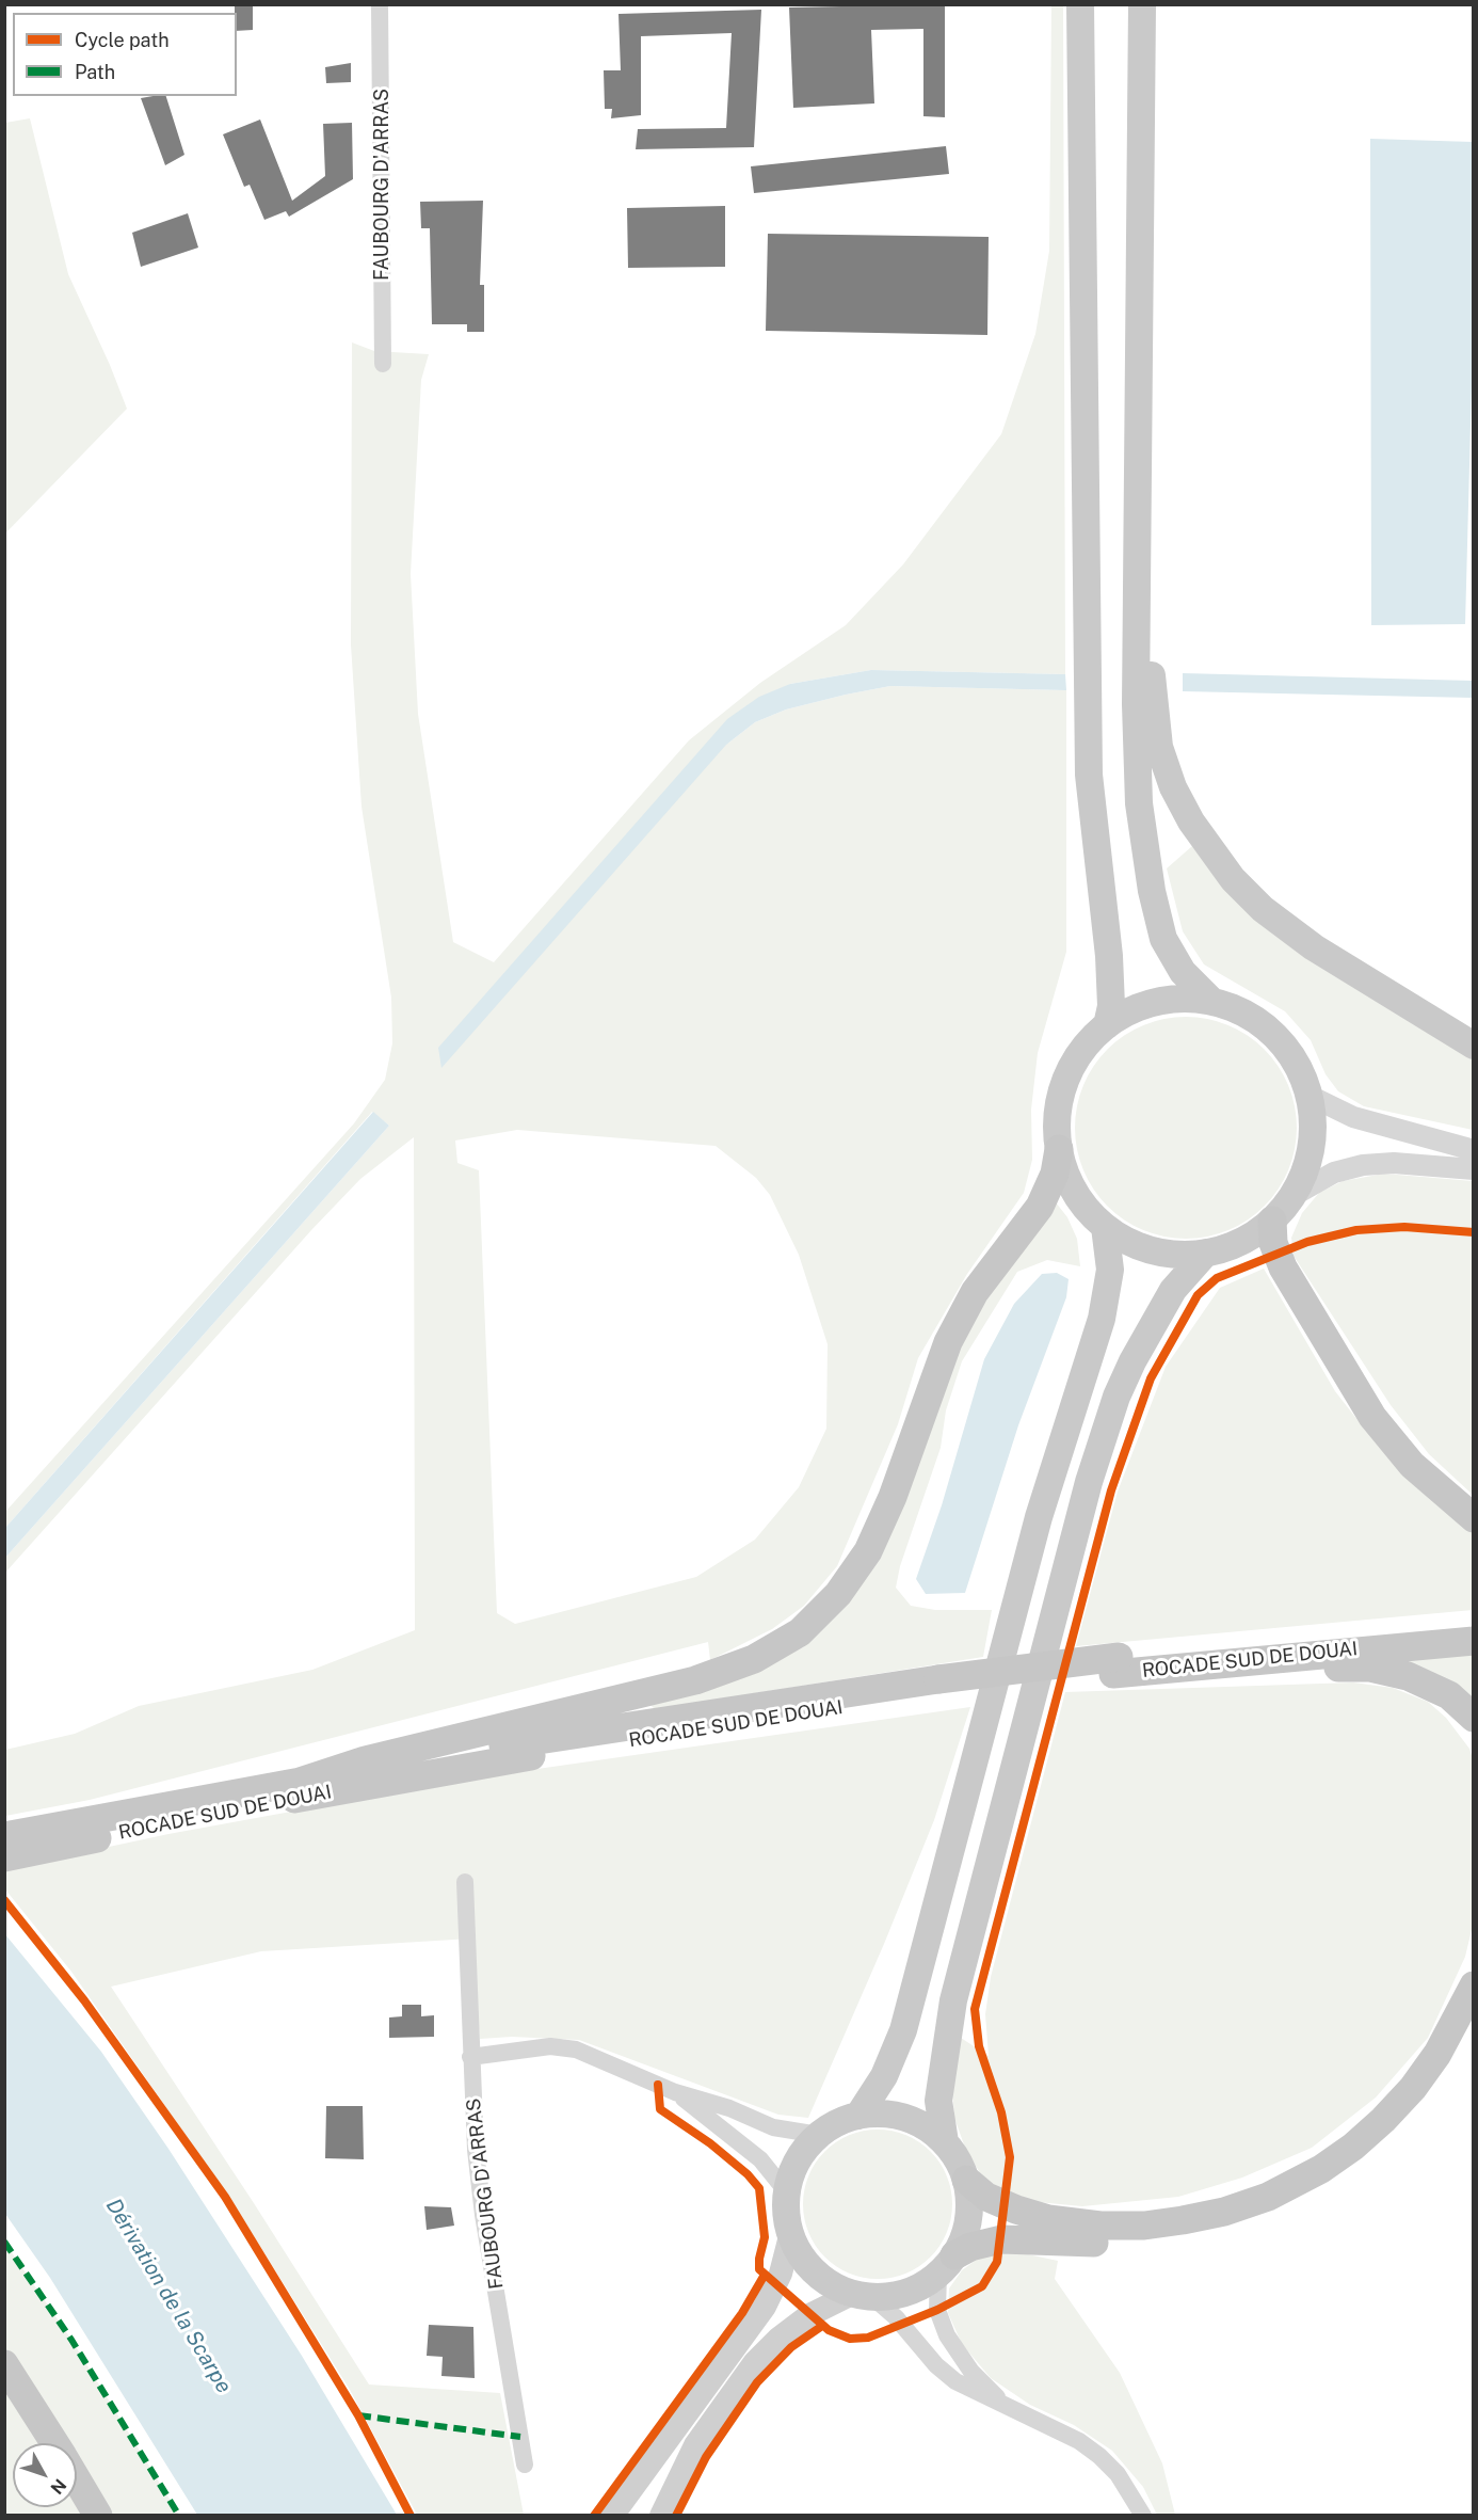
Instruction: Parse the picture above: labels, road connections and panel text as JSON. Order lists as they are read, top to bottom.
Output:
{
  "streets": {
    "highway": ["ROCADE SUD DE DOUAI"],
    "street": ["FAUBOURG D'ARRAS"]
  },
  "water": ["Dérivation de la Scarpe"],
  "legend": ["Cycle path", "Path"],
  "north": "bottom right"
}
